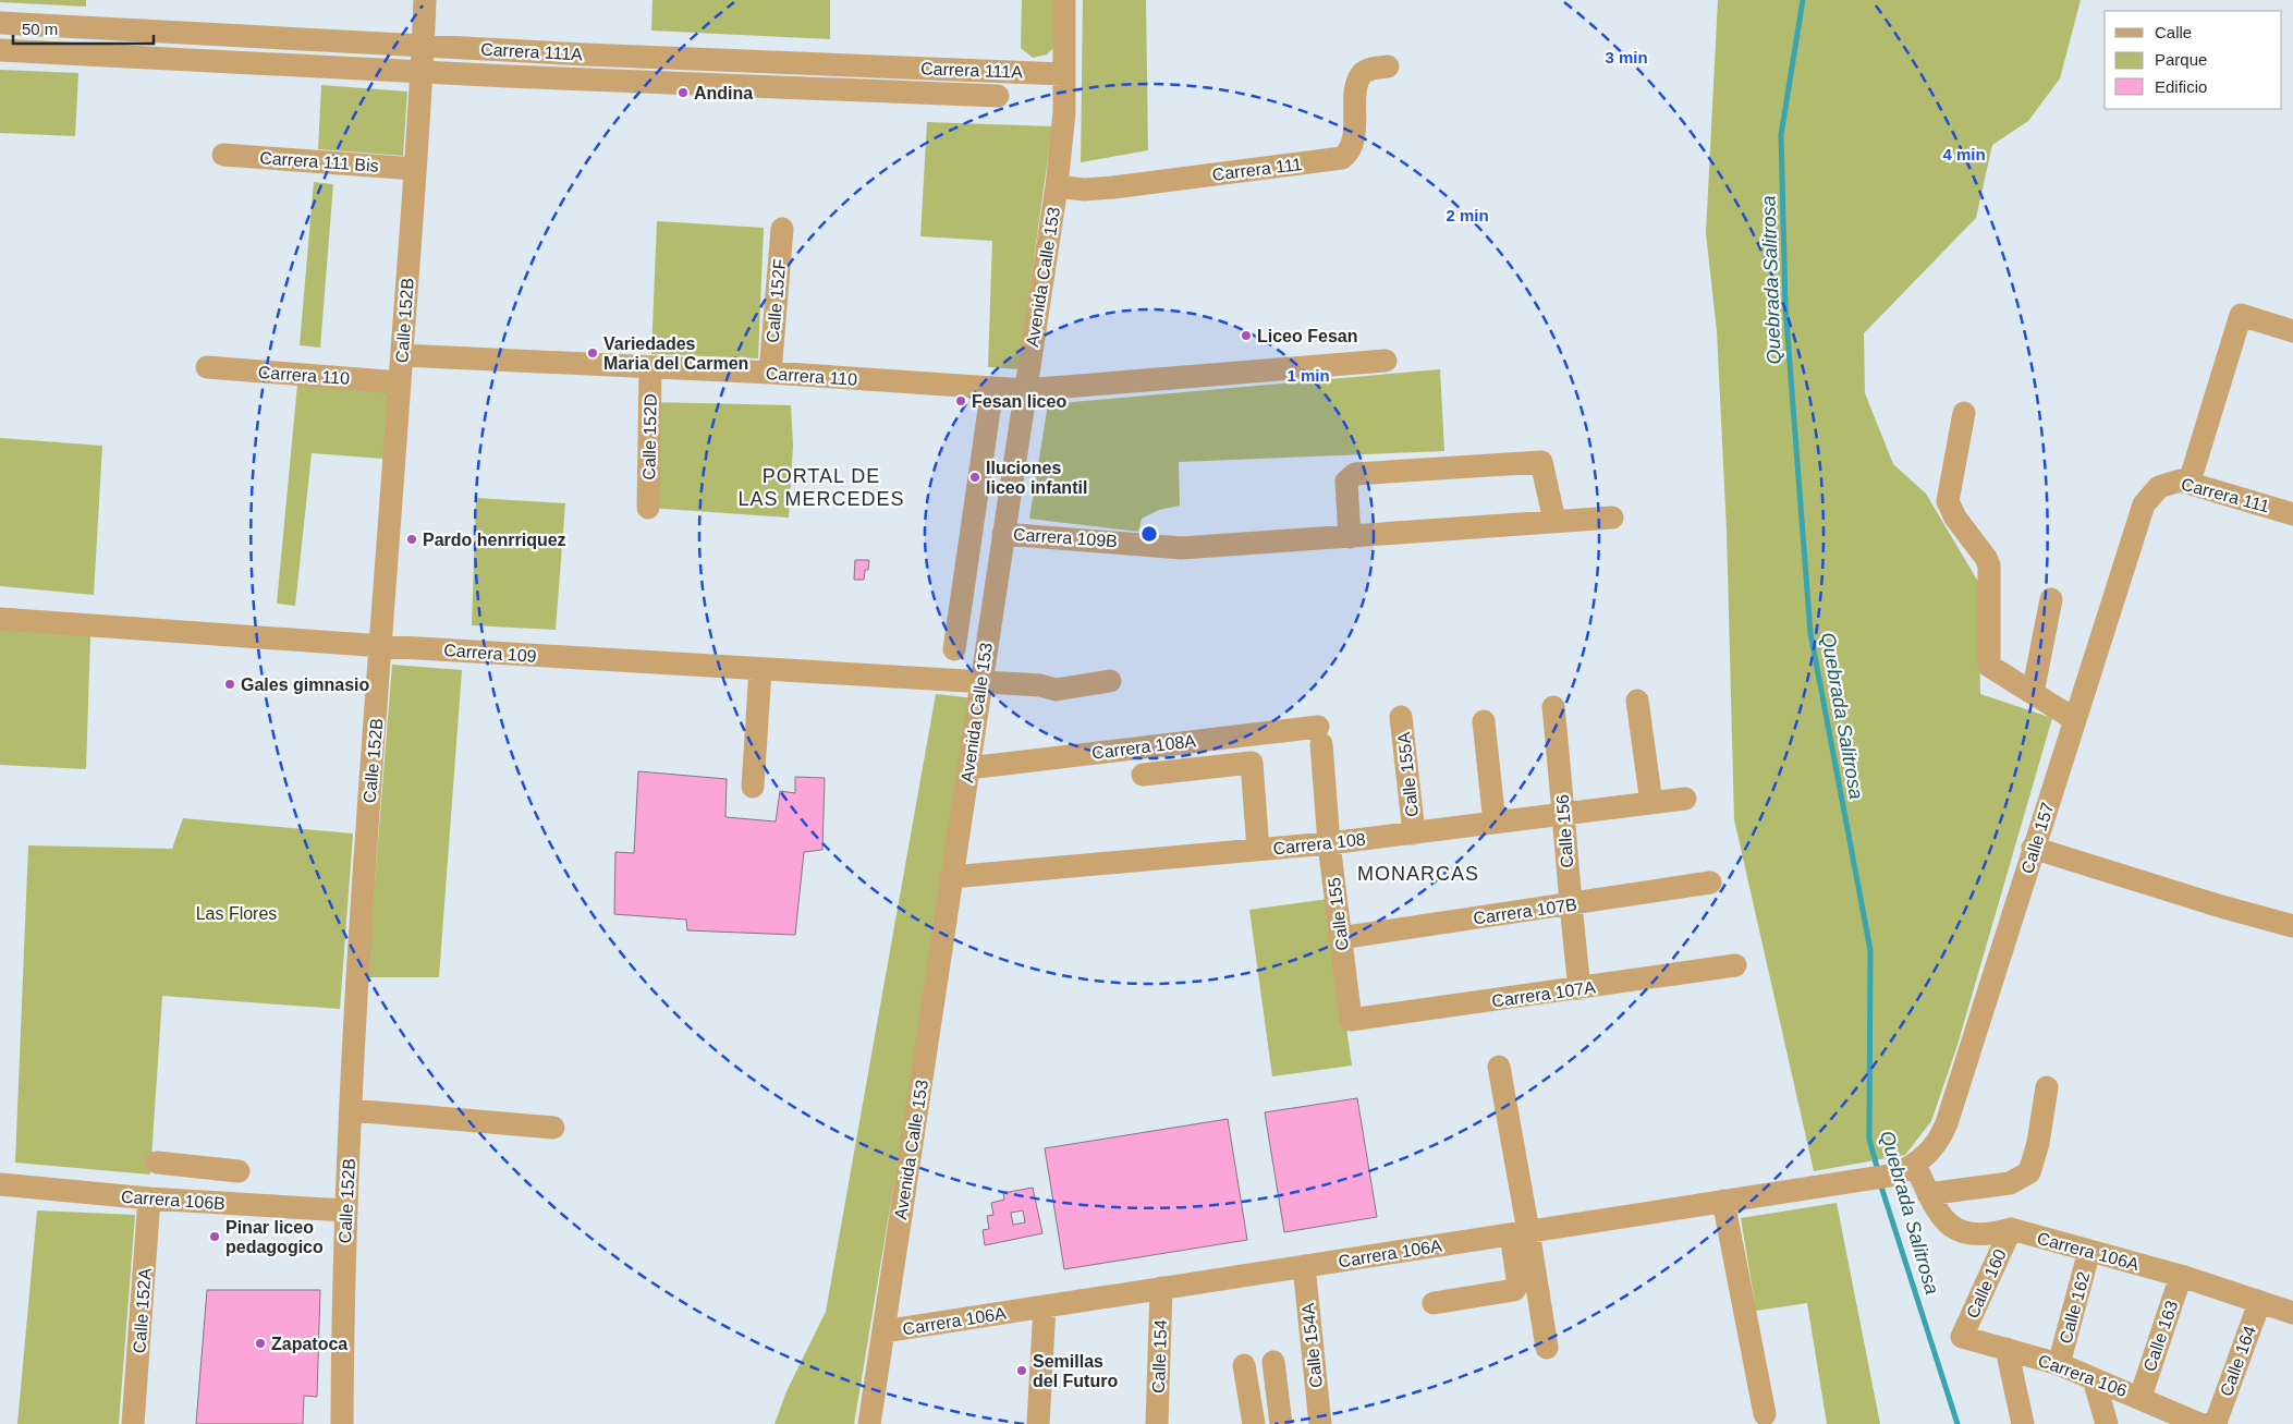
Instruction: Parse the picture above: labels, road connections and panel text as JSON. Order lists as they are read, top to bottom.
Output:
{
  "streets": {
    "street": [
      "Carrera 111A",
      "Carrera 111 Bis",
      "Carrera 111",
      "Avenida Calle 153",
      "Calle 152F",
      "Calle 152B",
      "Carrera 110",
      "Calle 152D",
      "Carrera 109B",
      "Carrera 109",
      "Carrera 108A",
      "Calle 155A",
      "Calle 156",
      "Calle 157",
      "Carrera 108",
      "Carrera 107B",
      "Calle 155",
      "Carrera 107A",
      "Carrera 106B",
      "Carrera 106A",
      "Calle 160",
      "Calle 162",
      "Calle 152A",
      "Calle 163",
      "Calle 154A",
      "Calle 154",
      "Calle 164",
      "Carrera 106"
    ]
  },
  "crossings": [
    ["Carrera 111A", "Avenida Calle 153"],
    ["Carrera 111A", "Calle 152B"],
    ["Carrera 111 Bis", "Calle 152B"],
    ["Carrera 111", "Avenida Calle 153"],
    ["Carrera 111", "Calle 157"],
    ["Avenida Calle 153", "Carrera 110"],
    ["Avenida Calle 153", "Carrera 109B"],
    ["Avenida Calle 153", "Carrera 109"],
    ["Avenida Calle 153", "Carrera 108A"],
    ["Avenida Calle 153", "Carrera 108"],
    ["Avenida Calle 153", "Carrera 106A"],
    ["Calle 152F", "Carrera 110"],
    ["Calle 152B", "Carrera 110"],
    ["Calle 152B", "Carrera 109"],
    ["Calle 152B", "Carrera 106B"],
    ["Carrera 110", "Calle 152D"],
    ["Carrera 108A", "Calle 155"],
    ["Calle 155A", "Carrera 108"],
    ["Calle 156", "Carrera 108"],
    ["Calle 156", "Carrera 107B"],
    ["Calle 156", "Carrera 107A"],
    ["Calle 157", "Carrera 106A"],
    ["Carrera 108", "Calle 155"],
    ["Carrera 107B", "Calle 155"],
    ["Calle 155", "Carrera 107A"],
    ["Carrera 106B", "Calle 152A"],
    ["Carrera 106A", "Calle 160"],
    ["Carrera 106A", "Calle 162"],
    ["Carrera 106A", "Calle 163"],
    ["Carrera 106A", "Calle 154A"],
    ["Carrera 106A", "Calle 154"],
    ["Carrera 106A", "Calle 164"],
    ["Calle 160", "Carrera 106"],
    ["Calle 162", "Carrera 106"],
    ["Calle 163", "Carrera 106"],
    ["Calle 164", "Carrera 106"]
  ],
  "districts": ["PORTAL DE LAS MERCEDES", "MONARCAS"],
  "water": ["Quebrada Salitrosa"],
  "parks": ["Las Flores"],
  "places": [
    "Andina",
    "Liceo Fesan",
    "Variedades Maria del Carmen",
    "Fesan liceo",
    "Iluciones liceo infantil",
    "Pardo henrriquez",
    "Gales gimnasio",
    "Pinar liceo pedagogico",
    "Zapatoca",
    "Semillas del Futuro"
  ],
  "legend": ["Calle", "Parque", "Edificio"],
  "scale_bar": "50 m",
  "rings": [
    "3 min",
    "4 min",
    "2 min",
    "1 min"
  ]
}
